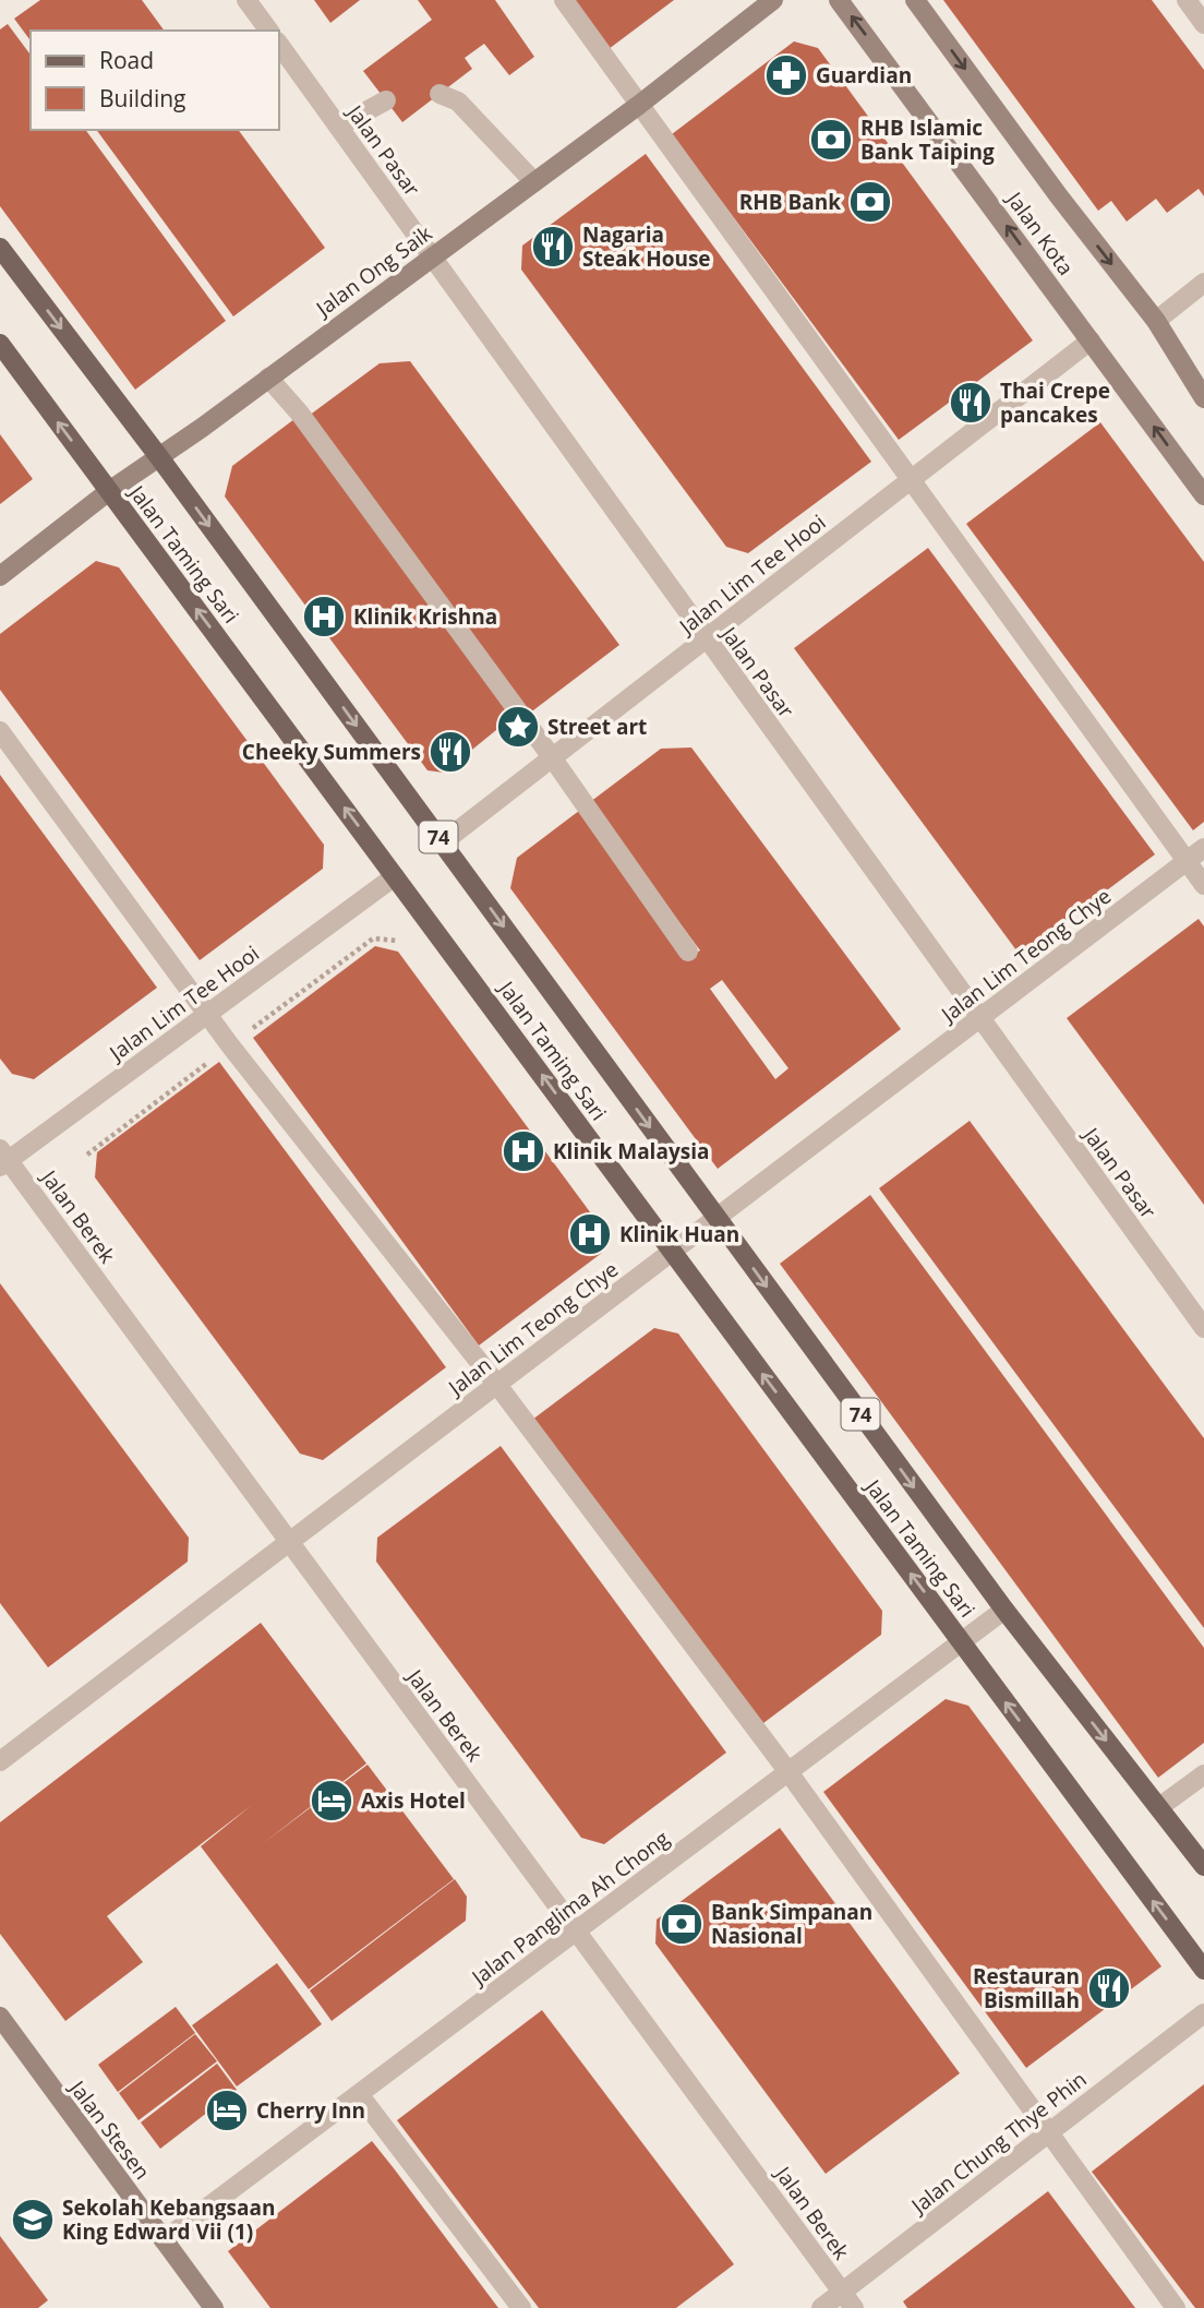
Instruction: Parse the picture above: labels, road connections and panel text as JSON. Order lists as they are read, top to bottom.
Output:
{
  "streets": {
    "main road": [
      "Jalan Kota",
      "Jalan Ong Saik",
      "Jalan Taming Sari",
      "74",
      "Jalan Stesen"
    ],
    "street": [
      "Jalan Pasar",
      "Jalan Lim Tee Hooi",
      "Jalan Lim Teong Chye",
      "Jalan Berek",
      "Jalan Panglima Ah Chong",
      "Jalan Chung Thye Phin"
    ]
  },
  "crossings": [
    ["Jalan Pasar", "Jalan Ong Saik"],
    ["Jalan Pasar", "Jalan Lim Tee Hooi"],
    ["Jalan Pasar", "Jalan Lim Teong Chye"],
    ["Jalan Kota", "Jalan Lim Tee Hooi"],
    ["Jalan Ong Saik", "Jalan Taming Sari"],
    ["Jalan Taming Sari", "Jalan Lim Tee Hooi"],
    ["Jalan Taming Sari", "Jalan Lim Teong Chye"],
    ["Jalan Taming Sari", "Jalan Panglima Ah Chong"],
    ["Jalan Lim Tee Hooi", "Jalan Berek"],
    ["Jalan Lim Teong Chye", "Jalan Berek"],
    ["Jalan Berek", "Jalan Panglima Ah Chong"],
    ["Jalan Berek", "Jalan Chung Thye Phin"],
    ["Jalan Panglima Ah Chong", "Jalan Stesen"]
  ],
  "places": {
    "pharmacy": ["Guardian"],
    "bank": ["RHB Islamic Bank Taiping", "RHB Bank", "Bank Simpanan Nasional"],
    "restaurant": [
      "Nagaria Steak House",
      "Thai Crepe pancakes",
      "Cheeky Summers",
      "Restauran Bismillah"
    ],
    "hospital": ["Klinik Krishna", "Klinik Malaysia", "Klinik Huan"],
    "place": ["Street art"],
    "hotel": ["Axis Hotel", "Cherry Inn"],
    "school or university": ["Sekolah Kebangsaan King Edward Vii (1)"]
  },
  "legend": ["Road", "Building"]
}
